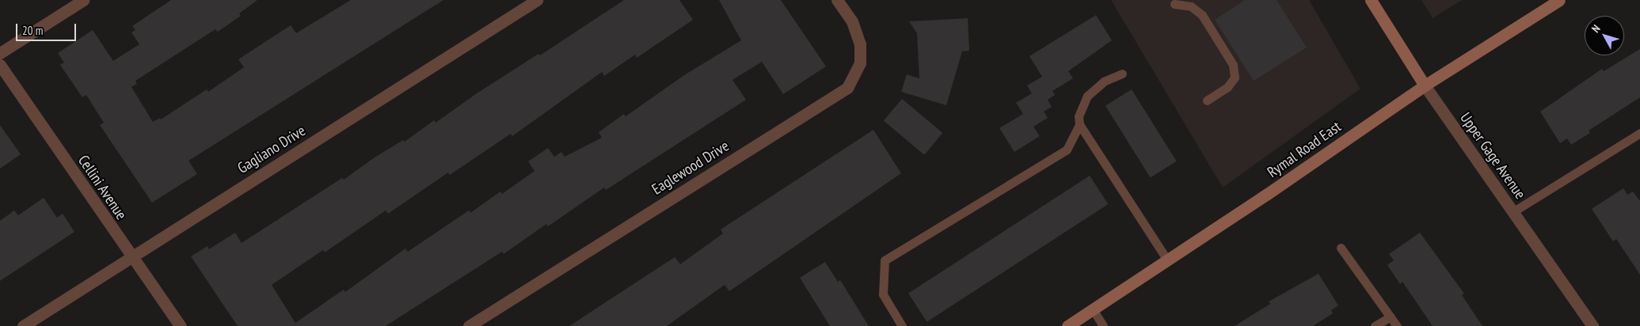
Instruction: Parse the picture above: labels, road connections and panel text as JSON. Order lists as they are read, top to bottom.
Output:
{
  "streets": {
    "main road": ["Rymal Road East", "Upper Gage Avenue"],
    "street": ["Gagliano Drive", "Eaglewood Drive", "Cellini Avenue"]
  },
  "crossings": [
    ["Gagliano Drive", "Cellini Avenue"],
    ["Rymal Road East", "Upper Gage Avenue"]
  ],
  "scale_bar": "20 m",
  "north": "top left"
}
